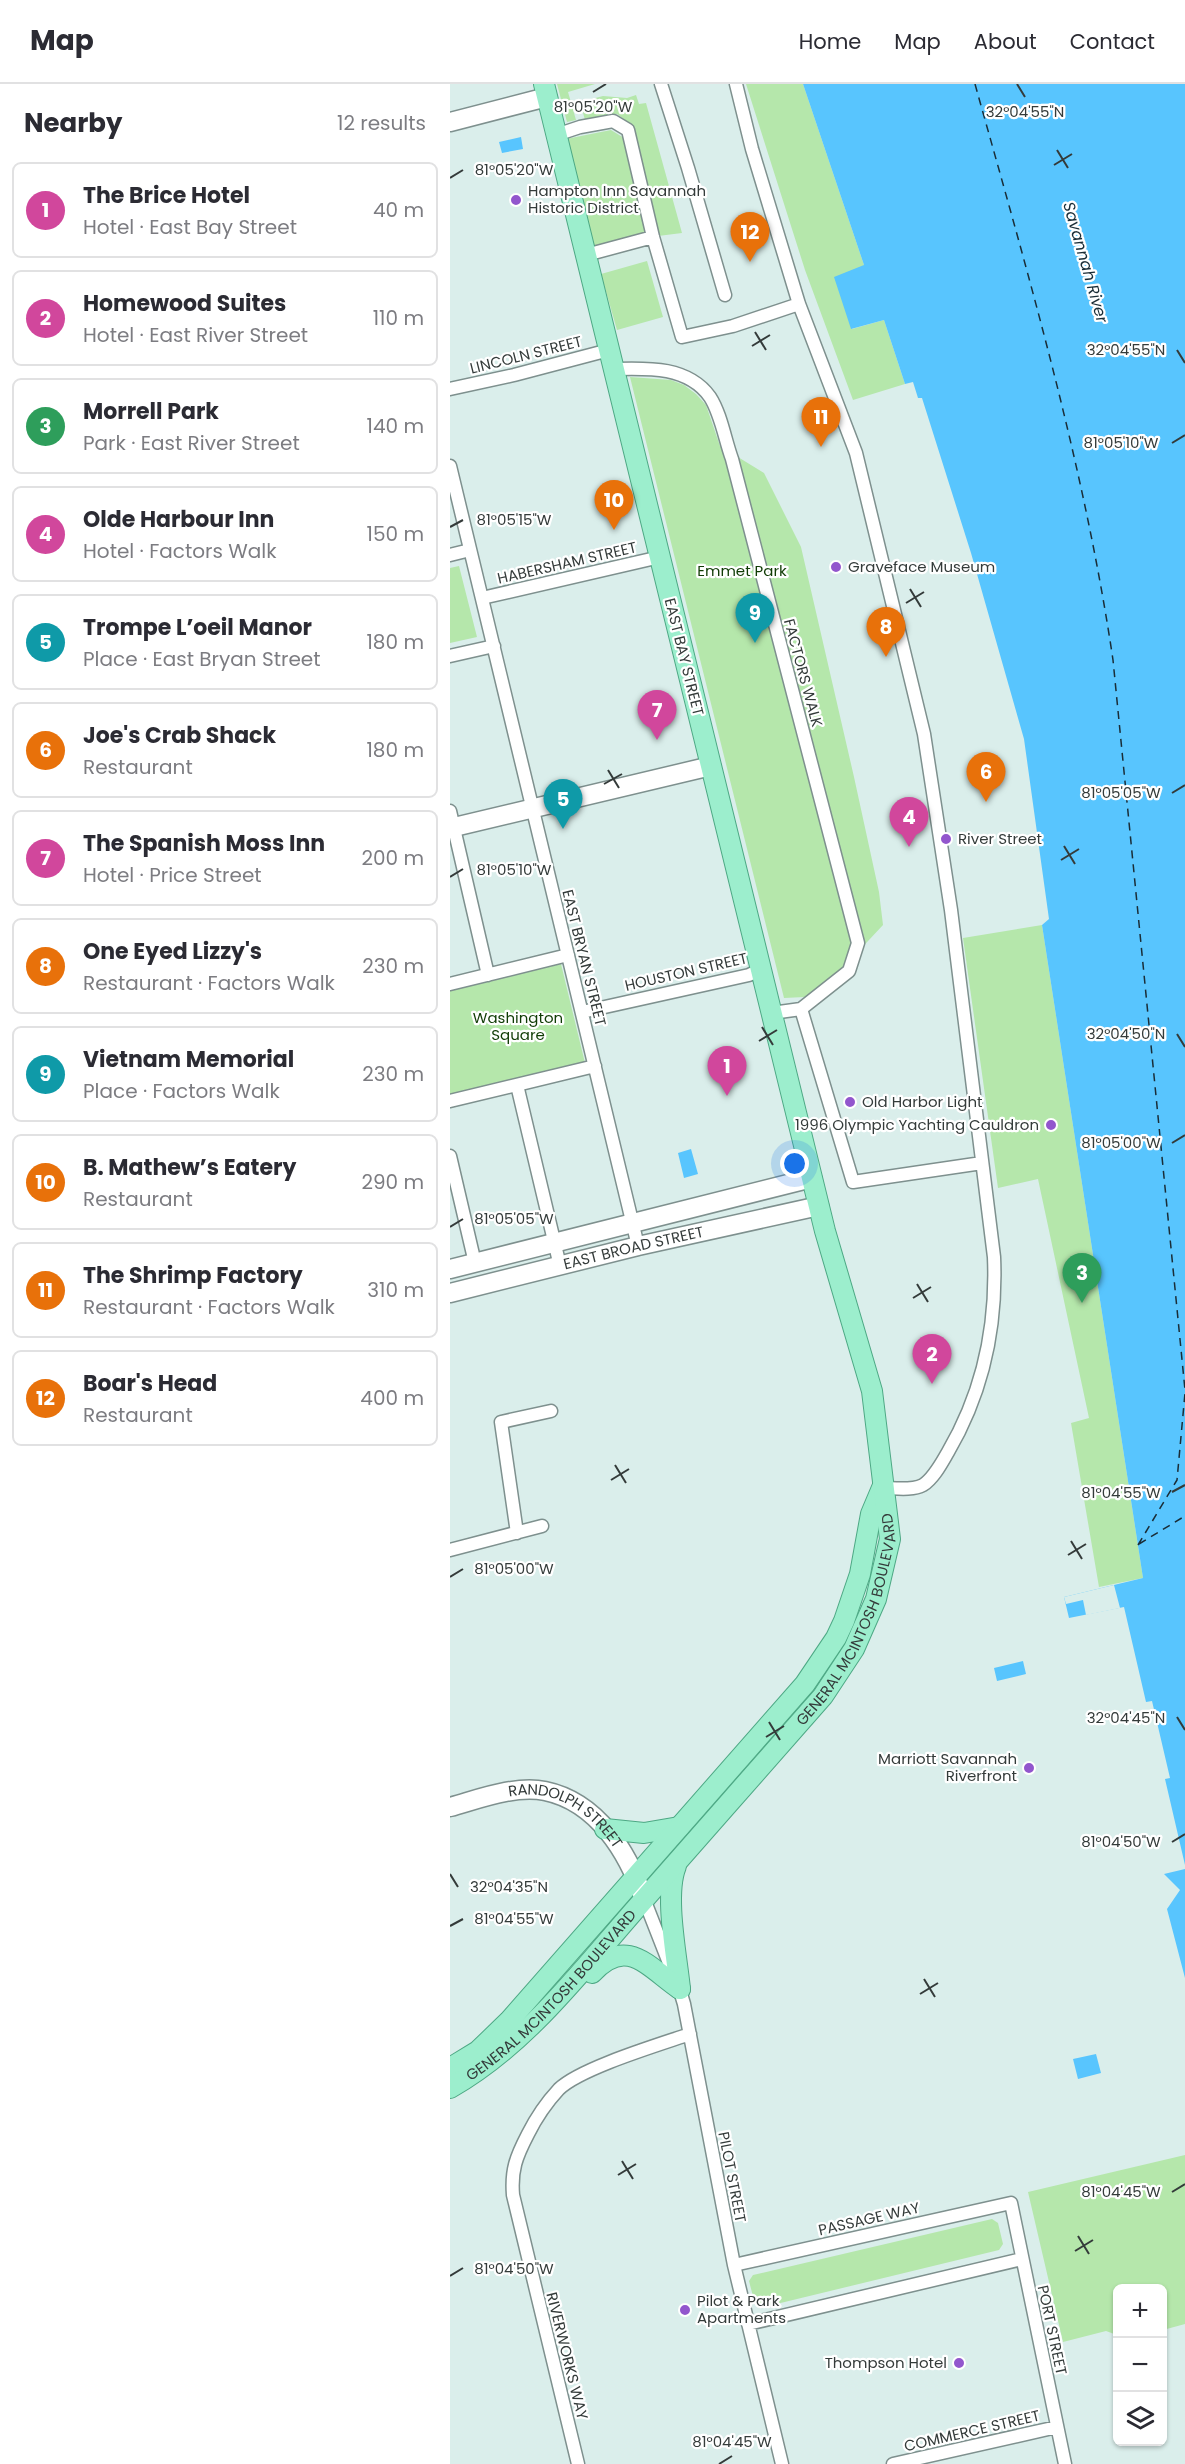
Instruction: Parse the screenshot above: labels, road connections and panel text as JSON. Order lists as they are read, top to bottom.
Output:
{
  "streets": {
    "main road": [
      "EAST BAY STREET",
      "EAST BROAD STREET",
      "GENERAL MCINTOSH BOULEVARD",
      "RANDOLPH STREET"
    ],
    "street": [
      "LINCOLN STREET",
      "HABERSHAM STREET",
      "FACTORS WALK",
      "EAST BRYAN STREET",
      "HOUSTON STREET",
      "PILOT STREET",
      "PASSAGE WAY",
      "PORT STREET",
      "RIVERWORKS WAY",
      "COMMERCE STREET"
    ]
  },
  "crossings": [
    ["LINCOLN STREET", "EAST BAY STREET"],
    ["LINCOLN STREET", "FACTORS WALK"],
    ["HABERSHAM STREET", "EAST BAY STREET"],
    ["HABERSHAM STREET", "EAST BRYAN STREET"],
    ["EAST BAY STREET", "FACTORS WALK"],
    ["EAST BAY STREET", "HOUSTON STREET"],
    ["EAST BAY STREET", "EAST BROAD STREET"],
    ["EAST BAY STREET", "GENERAL MCINTOSH BOULEVARD"],
    ["EAST BRYAN STREET", "HOUSTON STREET"],
    ["EAST BRYAN STREET", "EAST BROAD STREET"],
    ["GENERAL MCINTOSH BOULEVARD", "RANDOLPH STREET"],
    ["GENERAL MCINTOSH BOULEVARD", "PILOT STREET"],
    ["RANDOLPH STREET", "PILOT STREET"],
    ["PILOT STREET", "PASSAGE WAY"],
    ["PILOT STREET", "RIVERWORKS WAY"],
    ["PASSAGE WAY", "PORT STREET"],
    ["PORT STREET", "COMMERCE STREET"]
  ],
  "water": ["Savannah River"],
  "parks": ["Emmet Park", "Washington Square"],
  "places": [
    "Hampton Inn Savannah Historic District",
    "Graveface Museum",
    "River Street",
    "Old Harbor Light",
    "1996 Olympic Yachting Cauldron",
    "Marriott Savannah Riverfront",
    "Pilot & Park Apartments",
    "Thompson Hotel"
  ],
  "page": {
    "header": "Map",
    "nav": [
      "Home",
      "Map",
      "About",
      "Contact"
    ],
    "heading": ["Nearby", "12 results"],
    "list": [
      {
        "mark": "1",
        "name": "The Brice Hotel",
        "note": "Hotel · East Bay Street",
        "value": "40 m"
      },
      {
        "mark": "2",
        "name": "Homewood Suites",
        "note": "Hotel · East River Street",
        "value": "110 m"
      },
      {
        "mark": "3",
        "name": "Morrell Park",
        "note": "Park · East River Street",
        "value": "140 m"
      },
      {
        "mark": "4",
        "name": "Olde Harbour Inn",
        "note": "Hotel · Factors Walk",
        "value": "150 m"
      },
      {
        "mark": "5",
        "name": "Trompe L’oeil Manor",
        "note": "Place · East Bryan Street",
        "value": "180 m"
      },
      {
        "mark": "6",
        "name": "Joe's Crab Shack",
        "note": "Restaurant",
        "value": "180 m"
      },
      {
        "mark": "7",
        "name": "The Spanish Moss Inn",
        "note": "Hotel · Price Street",
        "value": "200 m"
      },
      {
        "mark": "8",
        "name": "One Eyed Lizzy's",
        "note": "Restaurant · Factors Walk",
        "value": "230 m"
      },
      {
        "mark": "9",
        "name": "Vietnam Memorial",
        "note": "Place · Factors Walk",
        "value": "230 m"
      },
      {
        "mark": "10",
        "name": "B. Mathew’s Eatery",
        "note": "Restaurant",
        "value": "290 m"
      },
      {
        "mark": "11",
        "name": "The Shrimp Factory",
        "note": "Restaurant · Factors Walk",
        "value": "310 m"
      },
      {
        "mark": "12",
        "name": "Boar's Head",
        "note": "Restaurant",
        "value": "400 m"
      }
    ],
    "pins": [
      "12",
      "11",
      "10",
      "9",
      "8",
      "7",
      "6",
      "5",
      "4",
      "1",
      "3",
      "2"
    ],
    "map_buttons": ["+", "−"]
  },
  "coordinates": [
    "81°05'20\"W",
    "32°04'55\"N",
    "81°05'10\"W",
    "81°05'15\"W",
    "81°05'05\"W",
    "32°04'50\"N",
    "81°05'00\"W",
    "81°04'55\"W",
    "32°04'45\"N",
    "81°04'50\"W",
    "32°04'35\"N",
    "81°04'45\"W"
  ]
}
